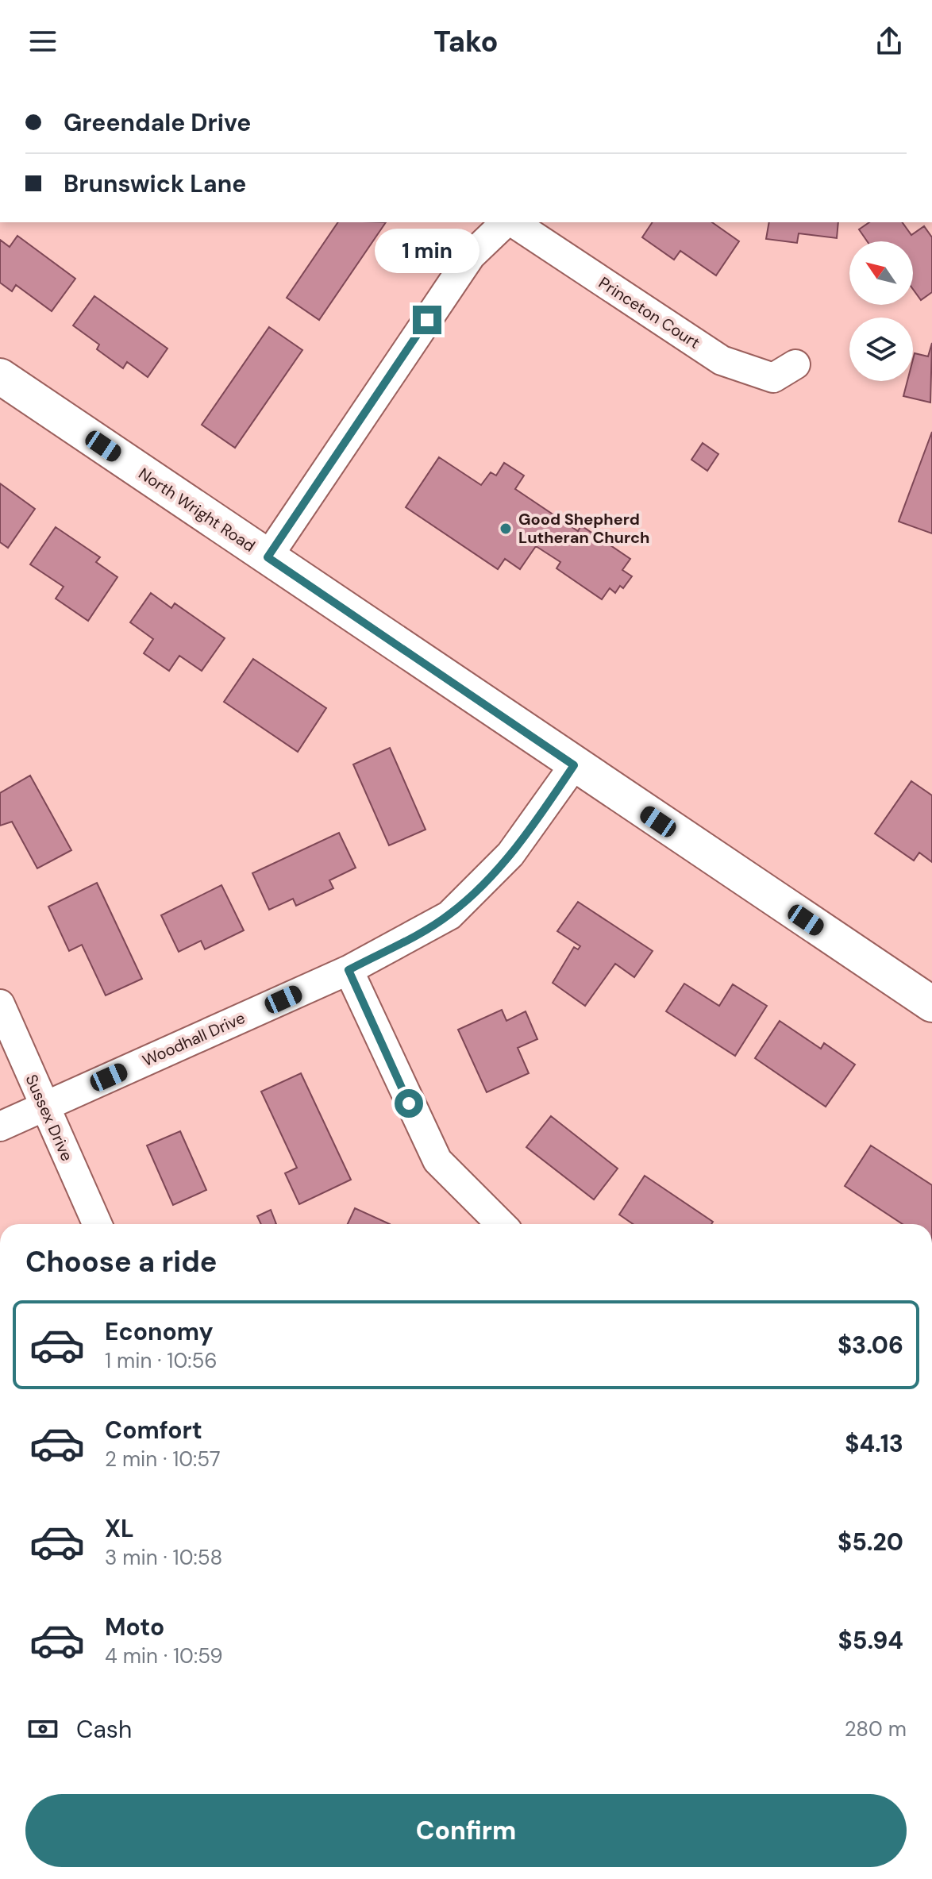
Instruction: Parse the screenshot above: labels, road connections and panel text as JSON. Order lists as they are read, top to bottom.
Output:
{
  "streets": {
    "main road": ["North Wright Road"],
    "street": ["Princeton Court", "Woodhall Drive", "Sussex Drive"]
  },
  "crossings": [
    ["North Wright Road", "Woodhall Drive"],
    ["Woodhall Drive", "Sussex Drive"]
  ],
  "places": ["Good Shepherd Lutheran Church"],
  "north": "top left",
  "page": {
    "header": "Tako",
    "banner": ["Greendale Drive", "Brunswick Lane"],
    "bubble": "1 min",
    "heading": "Choose a ride",
    "list": [
      {
        "name": "Economy",
        "note": "1 min · 10:56",
        "value": "$3.06"
      },
      {
        "name": "Comfort",
        "note": "2 min · 10:57",
        "value": "$4.13"
      },
      {
        "name": "XL",
        "note": "3 min · 10:58",
        "value": "$5.20"
      },
      {
        "name": "Moto",
        "note": "4 min · 10:59",
        "value": "$5.94"
      }
    ],
    "pay": ["Cash", "280 m"],
    "buttons": "Confirm"
  }
}
